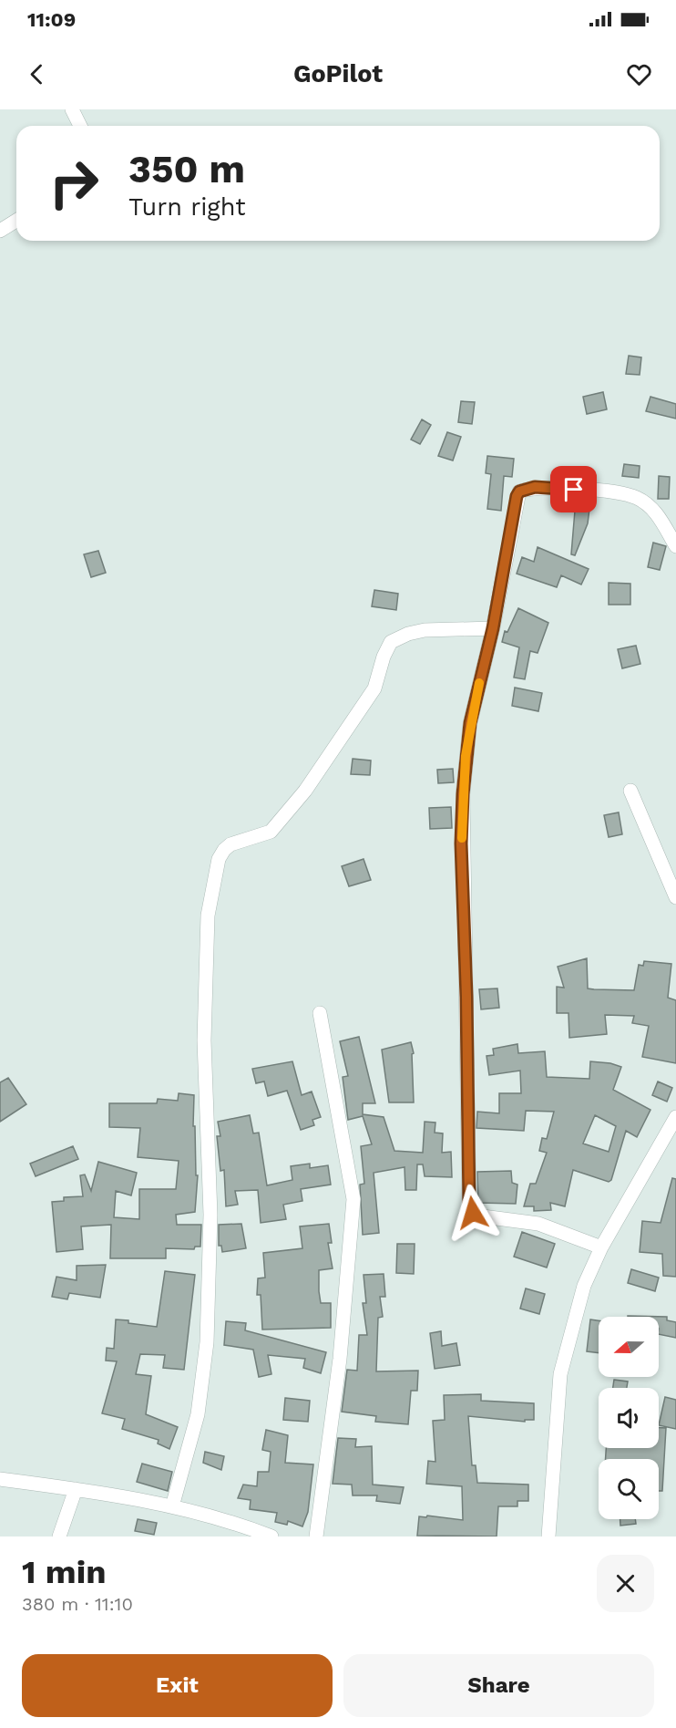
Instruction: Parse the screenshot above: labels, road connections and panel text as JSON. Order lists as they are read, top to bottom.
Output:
{
  "north": "left",
  "page": {
    "status": "11:09",
    "header": "GoPilot",
    "turn": ["350 m", "Turn right"],
    "heading": ["1 min", "380 m · 11:10"],
    "buttons": ["Exit", "Share"]
  }
}
